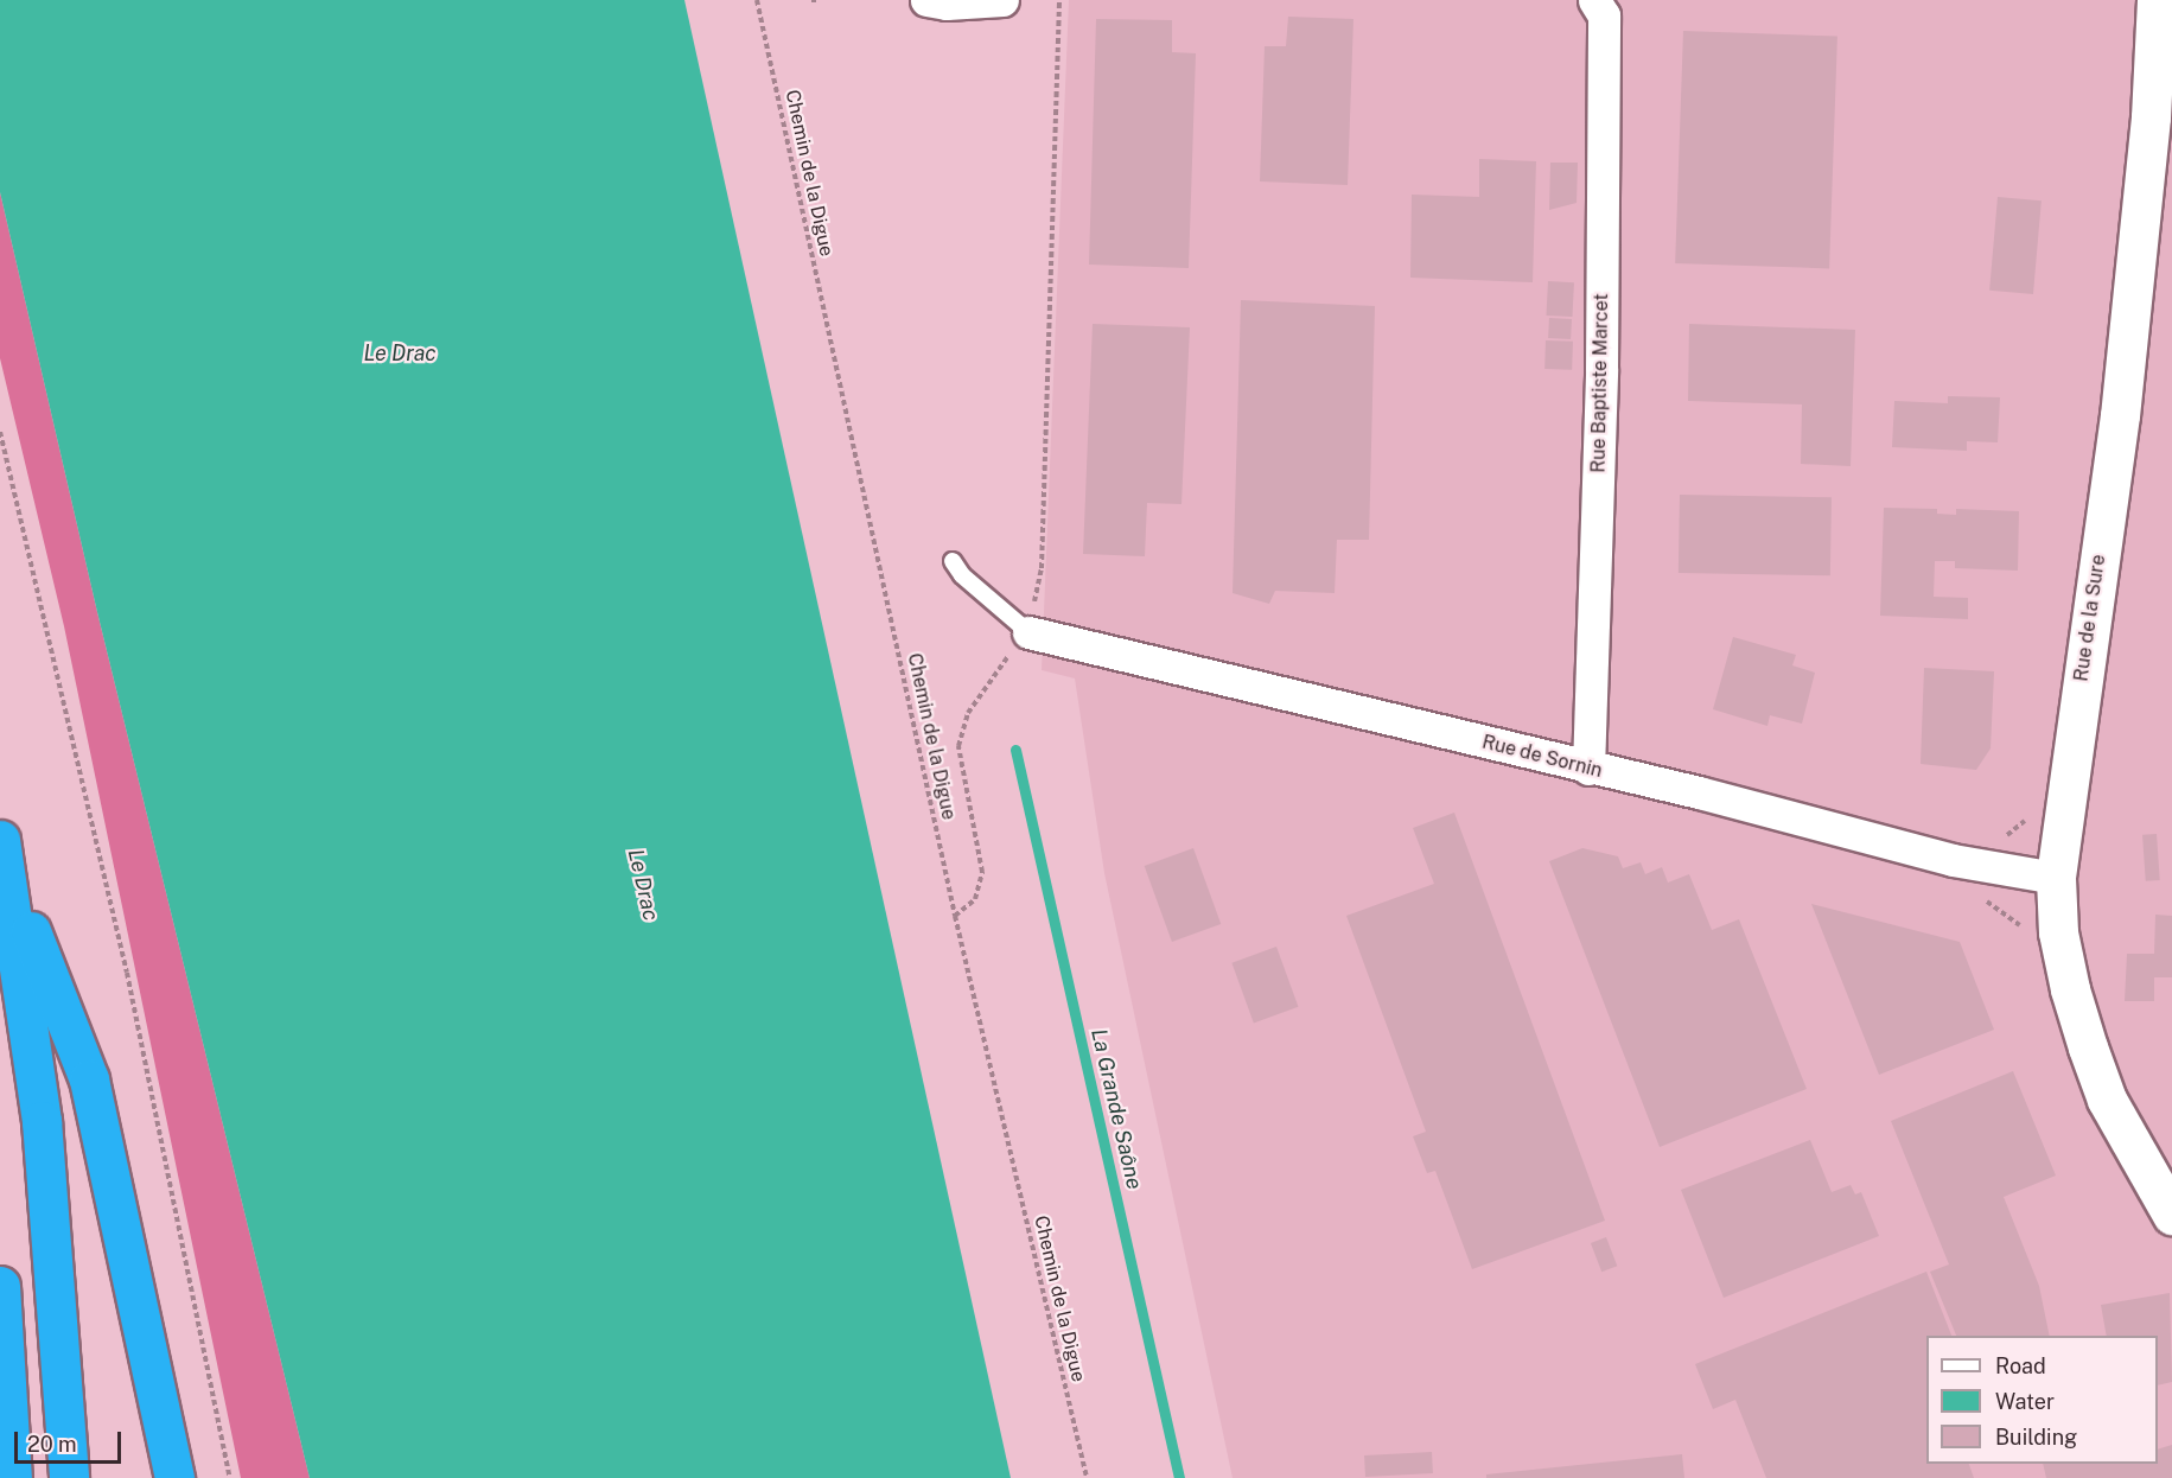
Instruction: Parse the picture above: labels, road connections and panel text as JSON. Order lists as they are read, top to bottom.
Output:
{
  "streets": {
    "street": ["Rue Baptiste Marcet", "Rue de la Sure", "Rue de Sornin"],
    "path": ["Chemin de la Digue"]
  },
  "crossings": [
    ["Rue Baptiste Marcet", "Rue de Sornin"],
    ["Rue de la Sure", "Rue de Sornin"]
  ],
  "water": ["Le Drac", "La Grande Saône"],
  "legend": ["Road", "Water", "Building"],
  "scale_bar": "20 m"
}
